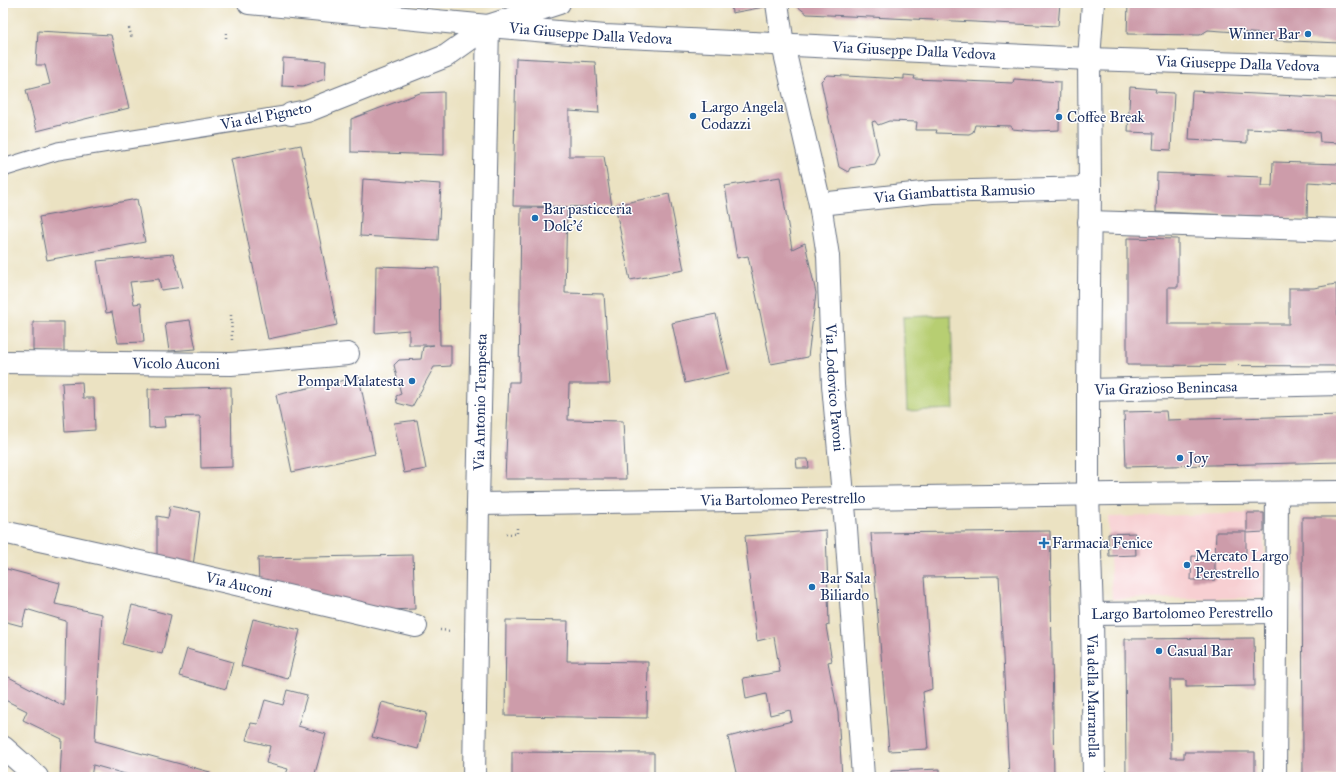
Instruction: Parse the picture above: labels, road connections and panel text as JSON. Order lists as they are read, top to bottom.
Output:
{
  "streets": {
    "street": [
      "Via Giuseppe Dalla Vedova",
      "Via del Pigneto",
      "Via Giambattista Ramusio",
      "Vicolo Auconi",
      "Via Lodovico Pavoni",
      "Via Grazioso Benincasa",
      "Via Antonio Tempesta",
      "Via Bartolomeo Perestrello",
      "Via Auconi",
      "Largo Bartolomeo Perestrello",
      "Via della Marranella"
    ]
  },
  "crossings": [
    ["Via Giuseppe Dalla Vedova", "Via del Pigneto"],
    ["Via Giuseppe Dalla Vedova", "Via Lodovico Pavoni"],
    ["Via Giuseppe Dalla Vedova", "Via Grazioso Benincasa"],
    ["Via Giuseppe Dalla Vedova", "Via Antonio Tempesta"],
    ["Via del Pigneto", "Via Antonio Tempesta"],
    ["Via Giambattista Ramusio", "Via Lodovico Pavoni"],
    ["Via Giambattista Ramusio", "Via Grazioso Benincasa"],
    ["Via Lodovico Pavoni", "Via Bartolomeo Perestrello"],
    ["Via Antonio Tempesta", "Via Bartolomeo Perestrello"],
    ["Via Bartolomeo Perestrello", "Largo Bartolomeo Perestrello"],
    ["Largo Bartolomeo Perestrello", "Via della Marranella"]
  ],
  "places": {
    "other": [
      "Winner Bar",
      "Largo Angela Codazzi",
      "Coffee Break",
      "Bar pasticceria Dolc'é",
      "Pompa Malatesta",
      "Joy",
      "Mercato Largo Perestrello",
      "Bar Sala Biliardo",
      "Casual Bar"
    ],
    "health": ["Farmacia Fenice"]
  }
}
